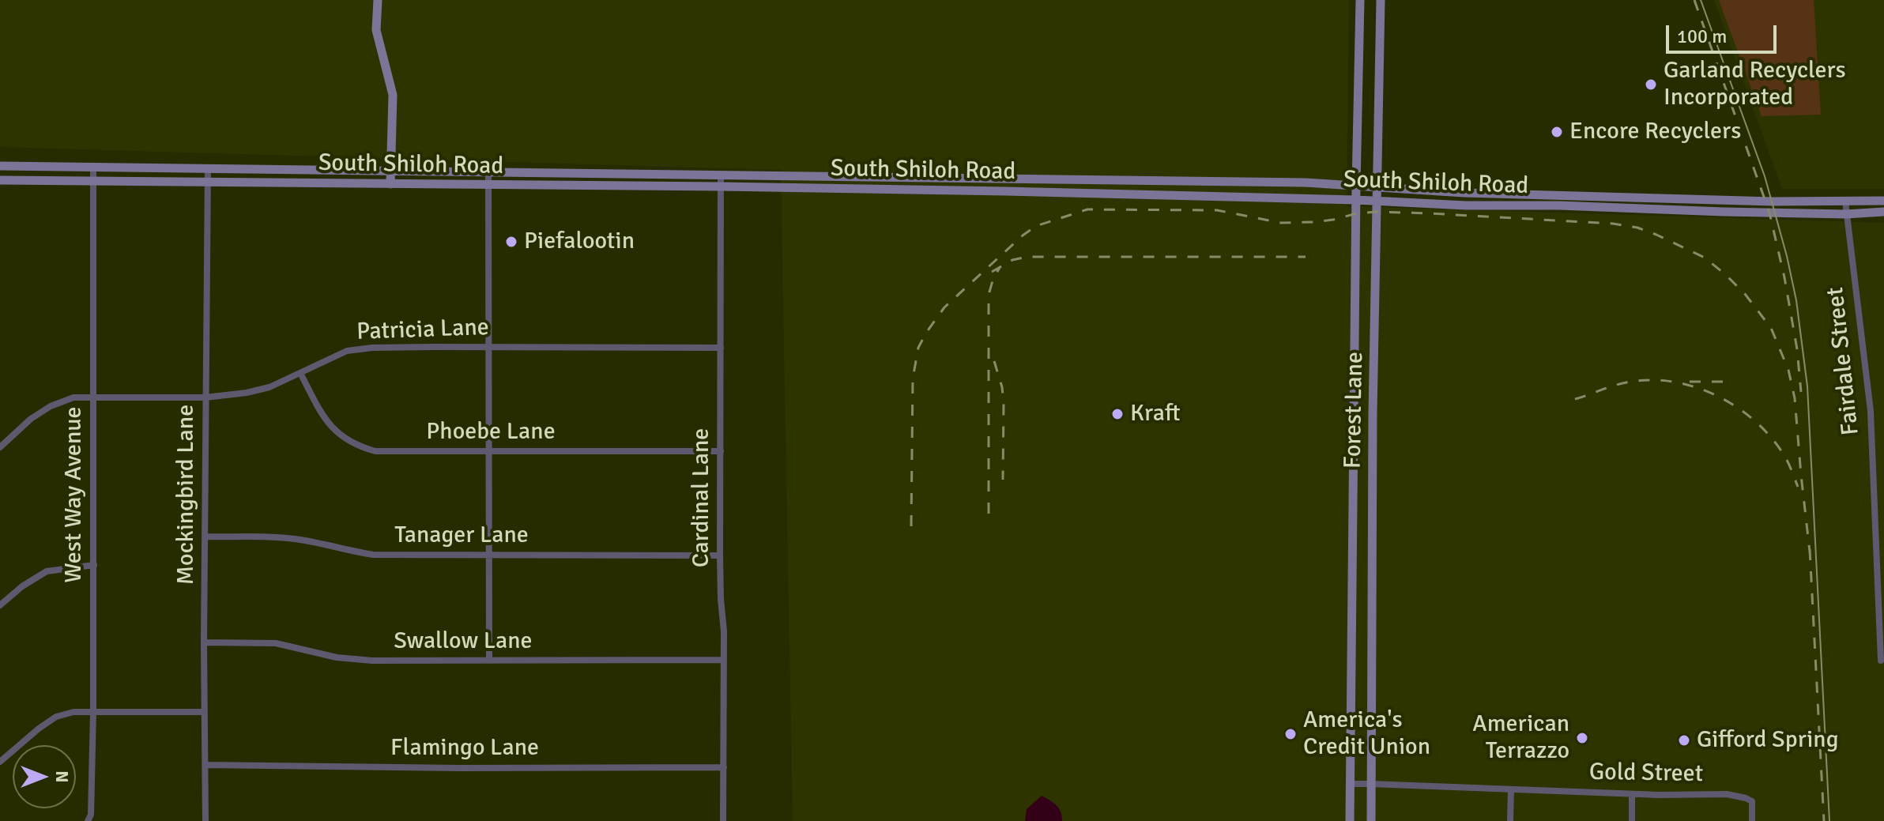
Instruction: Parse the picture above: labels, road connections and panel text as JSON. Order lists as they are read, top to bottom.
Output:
{
  "streets": {
    "main road": ["South Shiloh Road", "Forest Lane"],
    "street": [
      "Patricia Lane",
      "Fairdale Street",
      "Phoebe Lane",
      "West Way Avenue",
      "Mockingbird Lane",
      "Cardinal Lane",
      "Tanager Lane",
      "Swallow Lane",
      "Flamingo Lane",
      "Gold Street"
    ]
  },
  "crossings": [
    ["South Shiloh Road", "Fairdale Street"],
    ["South Shiloh Road", "Forest Lane"],
    ["South Shiloh Road", "West Way Avenue"],
    ["South Shiloh Road", "Mockingbird Lane"],
    ["South Shiloh Road", "Cardinal Lane"],
    ["Patricia Lane", "Phoebe Lane"],
    ["Patricia Lane", "West Way Avenue"],
    ["Patricia Lane", "Mockingbird Lane"],
    ["Patricia Lane", "Cardinal Lane"],
    ["Forest Lane", "Gold Street"],
    ["Phoebe Lane", "Cardinal Lane"],
    ["Mockingbird Lane", "Tanager Lane"],
    ["Mockingbird Lane", "Swallow Lane"],
    ["Mockingbird Lane", "Flamingo Lane"],
    ["Cardinal Lane", "Tanager Lane"],
    ["Cardinal Lane", "Swallow Lane"],
    ["Cardinal Lane", "Flamingo Lane"]
  ],
  "places": [
    "Garland Recyclers Incorporated",
    "Encore Recyclers",
    "Piefalootin",
    "Kraft",
    "America's Credit Union",
    "American Terrazzo",
    "Gifford Spring"
  ],
  "scale_bar": "100 m",
  "north": "right"
}
